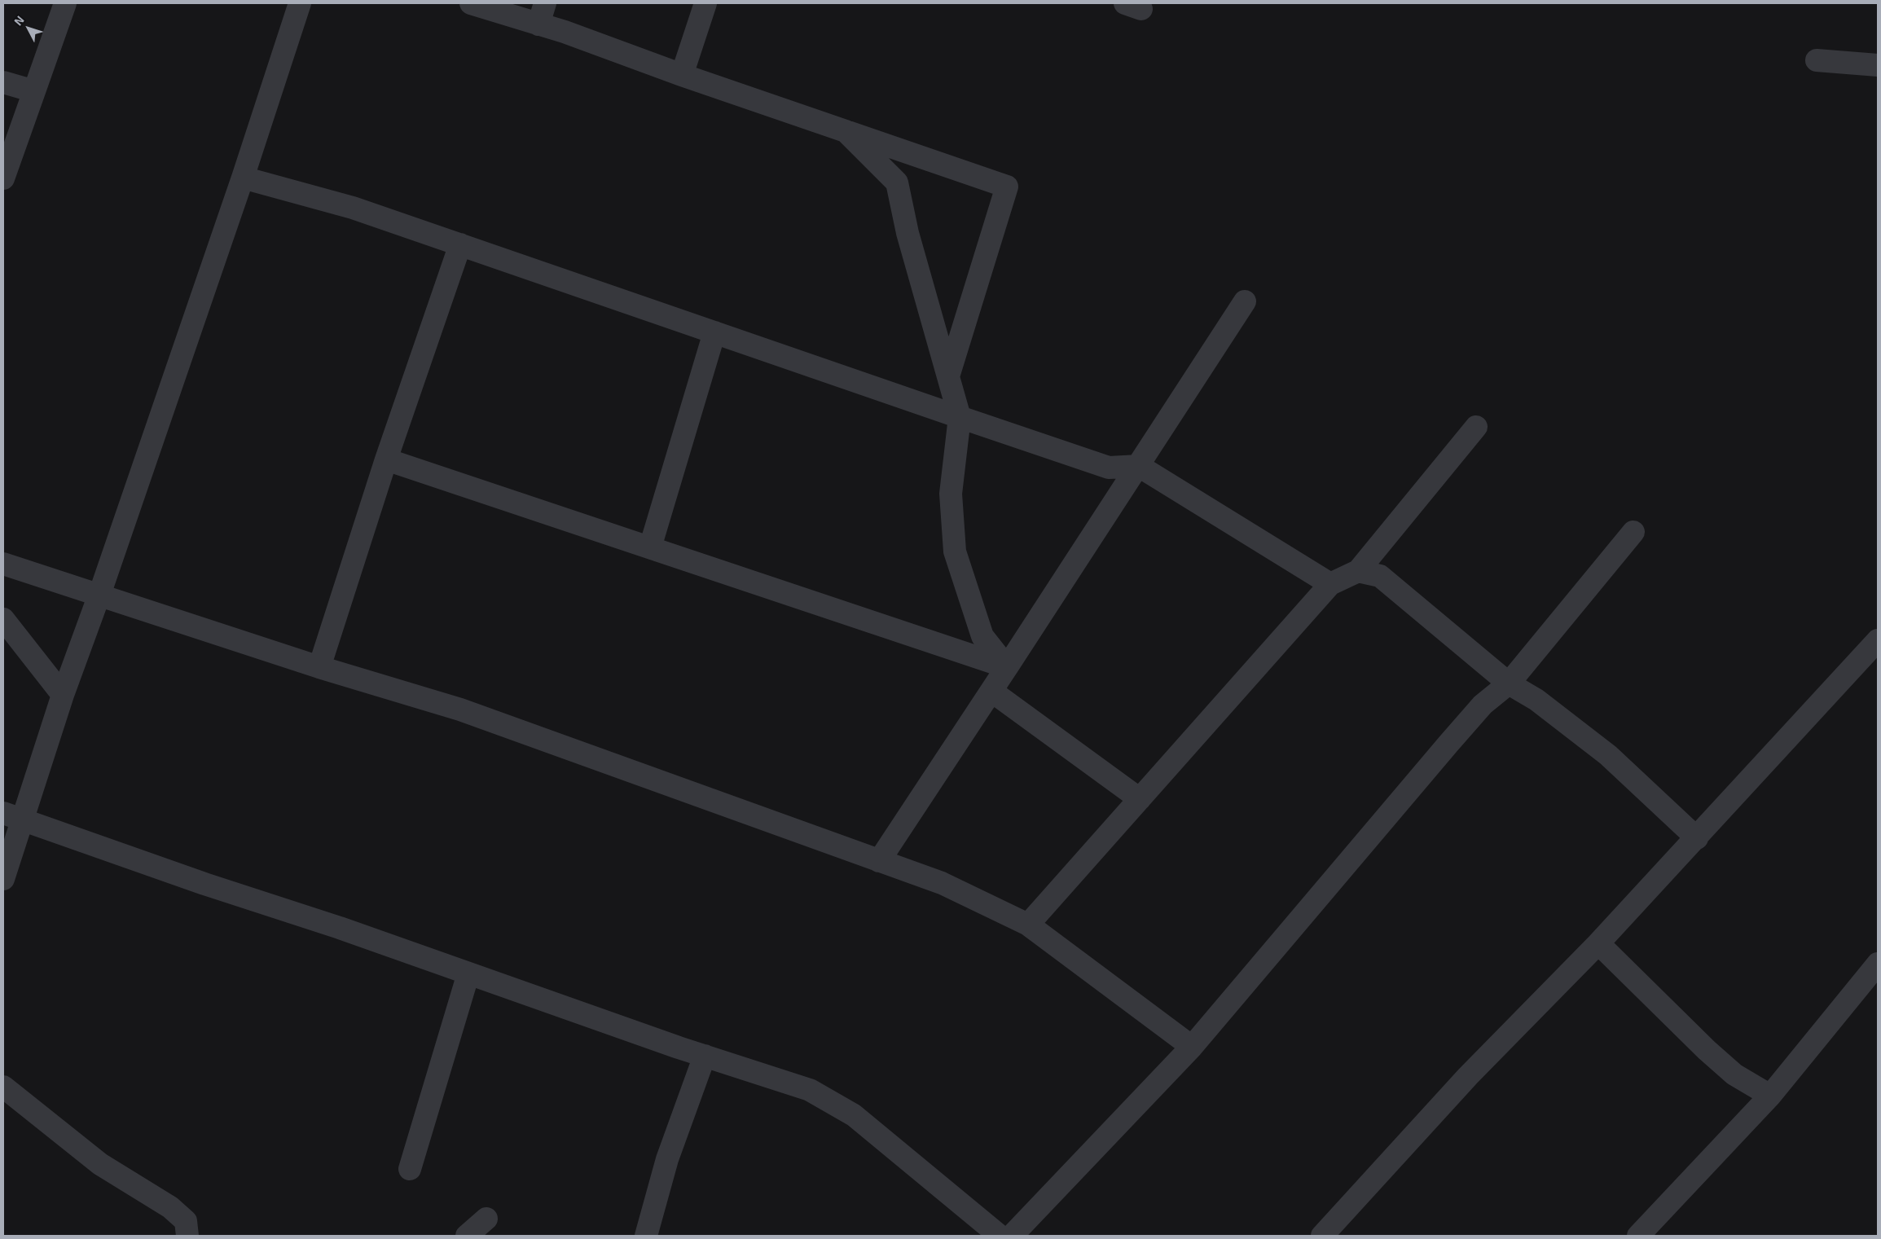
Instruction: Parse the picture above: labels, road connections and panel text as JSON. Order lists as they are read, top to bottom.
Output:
{
  "north": "top left"
}
